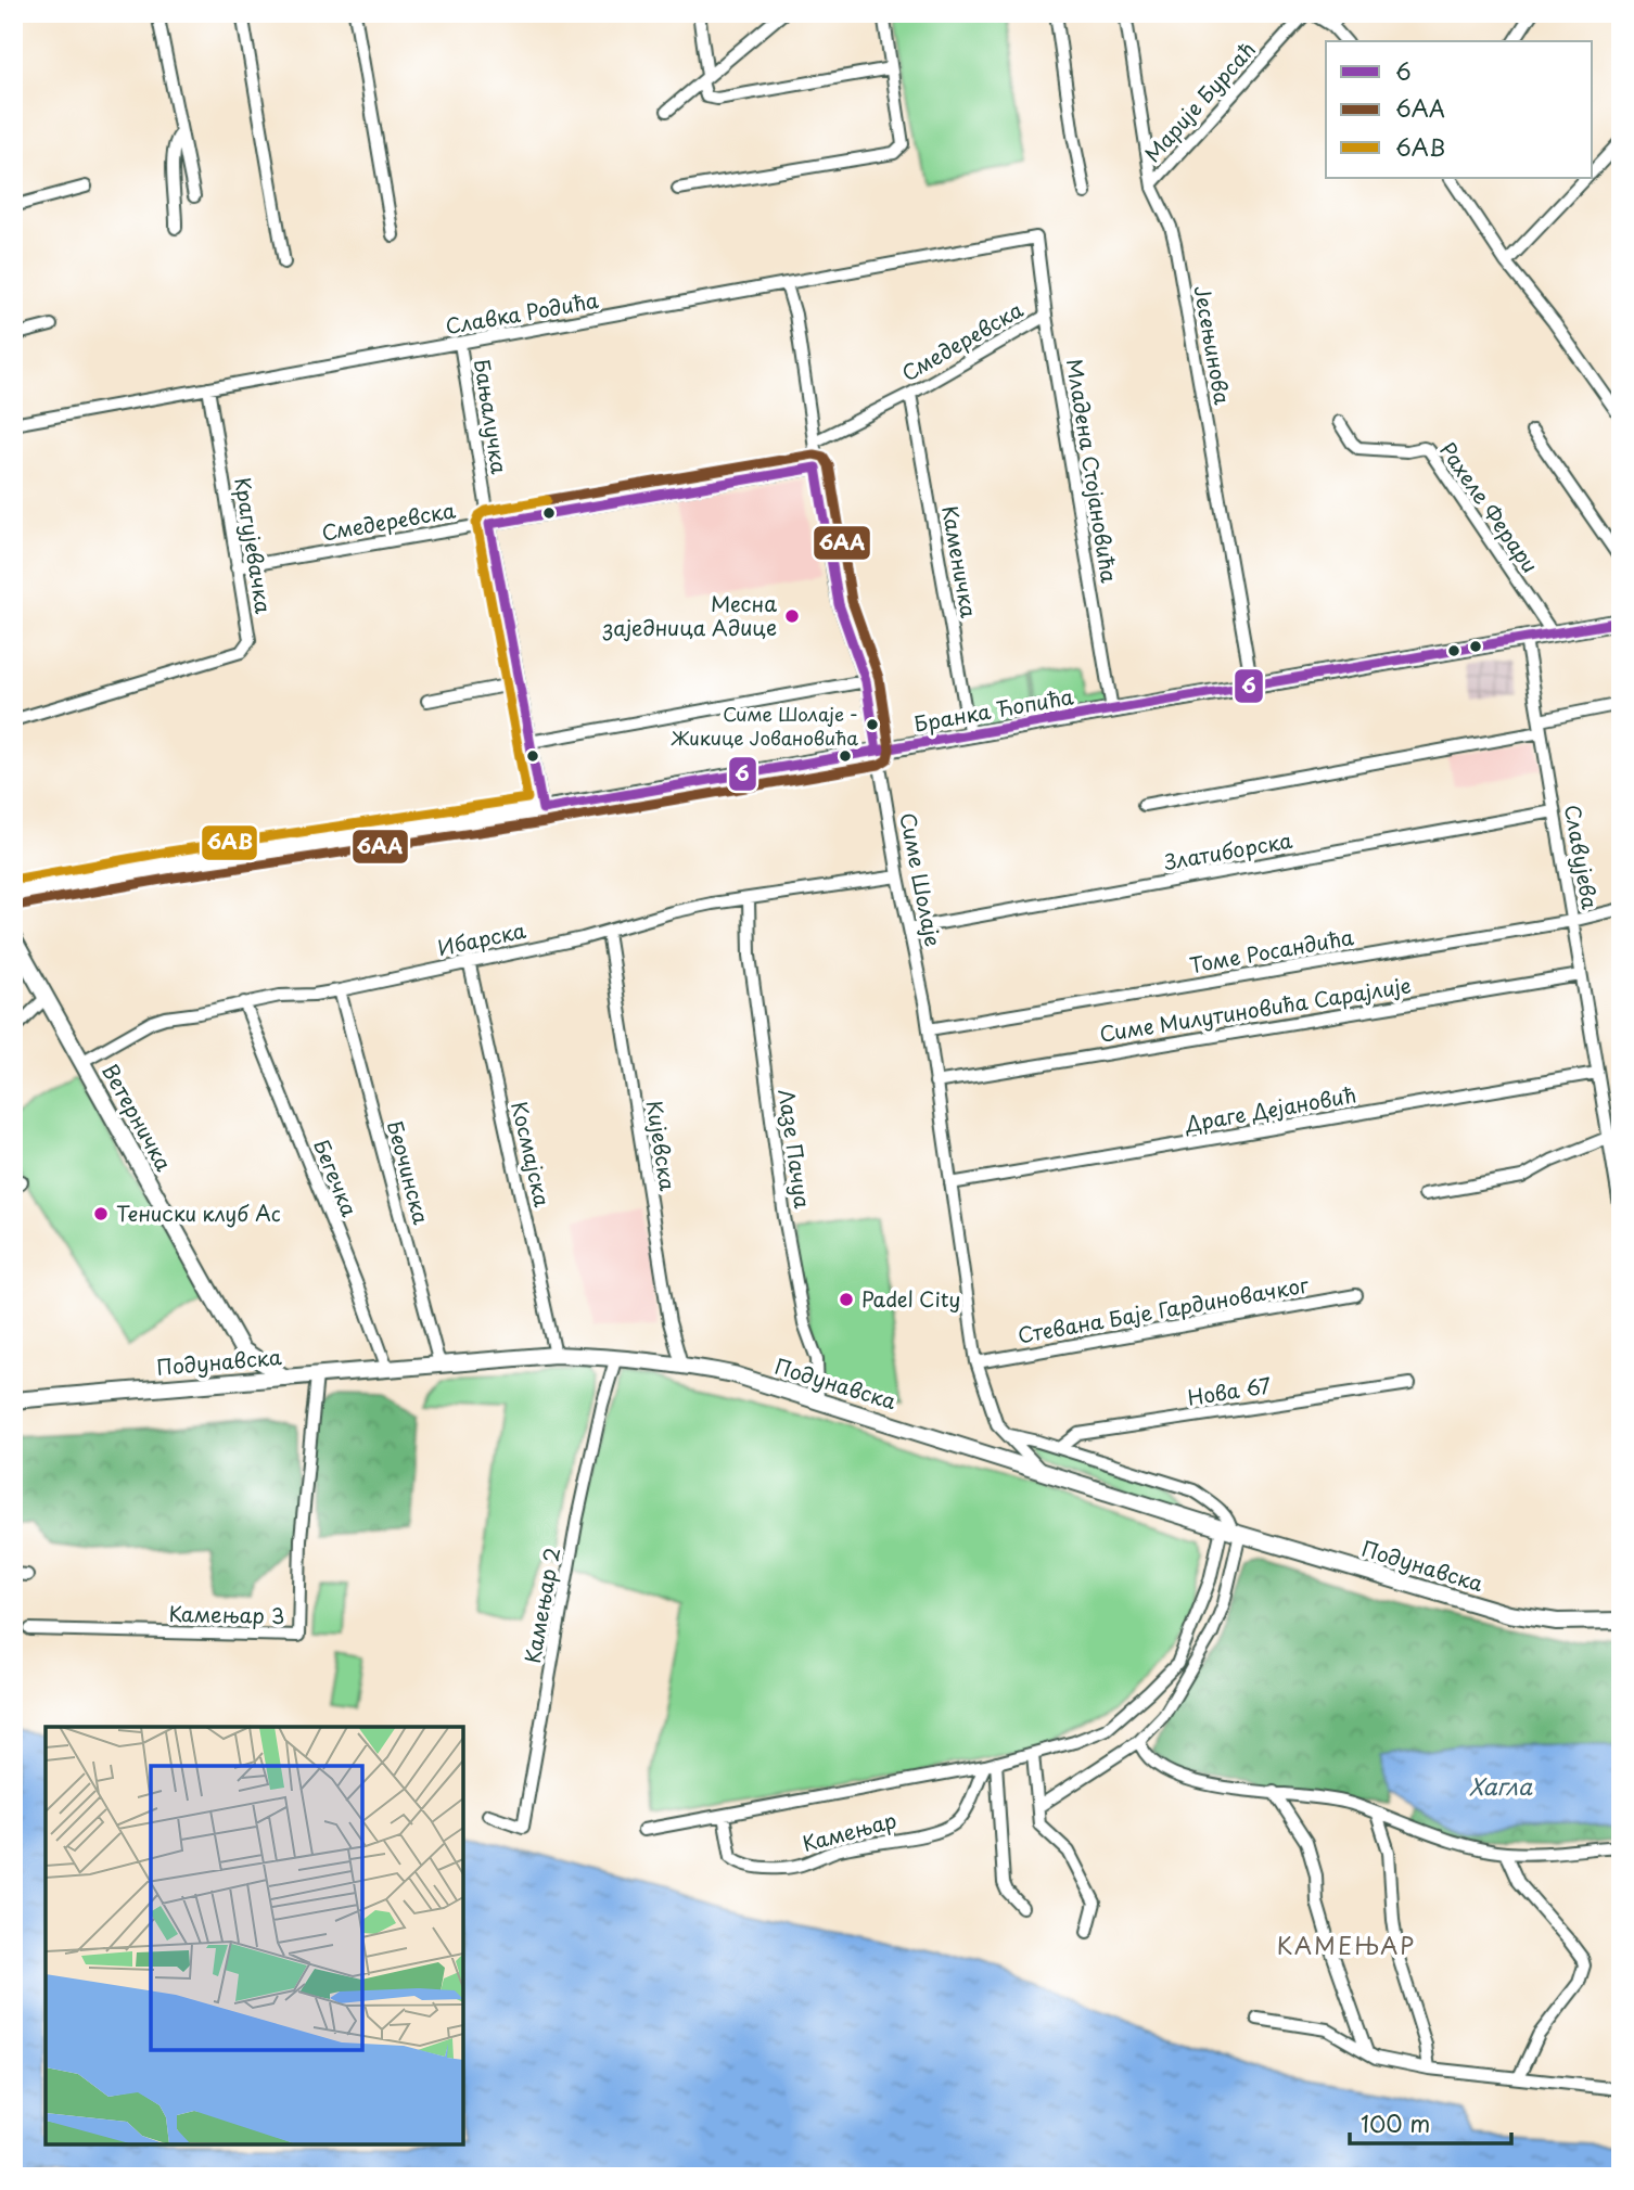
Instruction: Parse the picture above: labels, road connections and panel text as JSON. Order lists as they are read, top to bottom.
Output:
{
  "streets": {
    "street": [
      "Марије Бурсаћ",
      "Славка Родића",
      "Смедеревска",
      "Јесењинова",
      "Бањалучка",
      "Младена Стојановића",
      "Рахеле Ферари",
      "Крагујевачка",
      "Каменичка",
      "Бранка Ћопића",
      "Златиборска",
      "Славујева",
      "Симе Шолаје",
      "Ибарска",
      "Томе Росандића",
      "Симе Милутиновића Сарајлије",
      "Драге Дејановић",
      "Ветерничка",
      "Кијевска",
      "Лазе Пачуа",
      "Космајска",
      "Беочинска",
      "Бегечка",
      "Стевана Баје Гардиновачког",
      "Подунавска",
      "Нова 67",
      "Камењар 2",
      "Камењар 3",
      "Камењар"
    ]
  },
  "crossings": [
    ["Марије Бурсаћ", "Јесењинова"],
    ["Славка Родића", "Бањалучка"],
    ["Славка Родића", "Младена Стојановића"],
    ["Славка Родића", "Крагујевачка"],
    ["Славка Родића", "Симе Шолаје"],
    ["Смедеревска", "Бањалучка"],
    ["Смедеревска", "Младена Стојановића"],
    ["Смедеревска", "Крагујевачка"],
    ["Смедеревска", "Каменичка"],
    ["Смедеревска", "Симе Шолаје"],
    ["Јесењинова", "Бранка Ћопића"],
    ["Бањалучка", "Бранка Ћопића"],
    ["Младена Стојановића", "Бранка Ћопића"],
    ["Рахеле Ферари", "Бранка Ћопића"],
    ["Каменичка", "Бранка Ћопића"],
    ["Бранка Ћопића", "Славујева"],
    ["Бранка Ћопића", "Симе Шолаје"],
    ["Златиборска", "Славујева"],
    ["Златиборска", "Симе Шолаје"],
    ["Славујева", "Томе Росандића"],
    ["Славујева", "Симе Милутиновића Сарајлије"],
    ["Славујева", "Драге Дејановић"],
    ["Симе Шолаје", "Ибарска"],
    ["Симе Шолаје", "Томе Росандића"],
    ["Симе Шолаје", "Симе Милутиновића Сарајлије"],
    ["Симе Шолаје", "Драге Дејановић"],
    ["Симе Шолаје", "Стевана Баје Гардиновачког"],
    ["Симе Шолаје", "Подунавска"],
    ["Ибарска", "Ветерничка"],
    ["Ибарска", "Кијевска"],
    ["Ибарска", "Лазе Пачуа"],
    ["Ибарска", "Космајска"],
    ["Ибарска", "Беочинска"],
    ["Ибарска", "Бегечка"],
    ["Ветерничка", "Подунавска"],
    ["Кијевска", "Подунавска"],
    ["Лазе Пачуа", "Подунавска"],
    ["Космајска", "Подунавска"],
    ["Беочинска", "Подунавска"],
    ["Бегечка", "Подунавска"],
    ["Подунавска", "Камењар 2"],
    ["Подунавска", "Камењар 3"],
    ["Подунавска", "Камењар"]
  ],
  "districts": ["КАМЕЊАР"],
  "water": ["Хагла"],
  "places": [
    "Месна заједница Адице",
    "Симе Шолаје - Жикице Јовановића",
    "Тениски клуб Ас",
    "Padel City"
  ],
  "lines": ["transit line 6AA", "transit line 6", "transit line 6AB"],
  "legend": ["6", "6AA", "6AB"],
  "scale_bar": "100 m"
}
